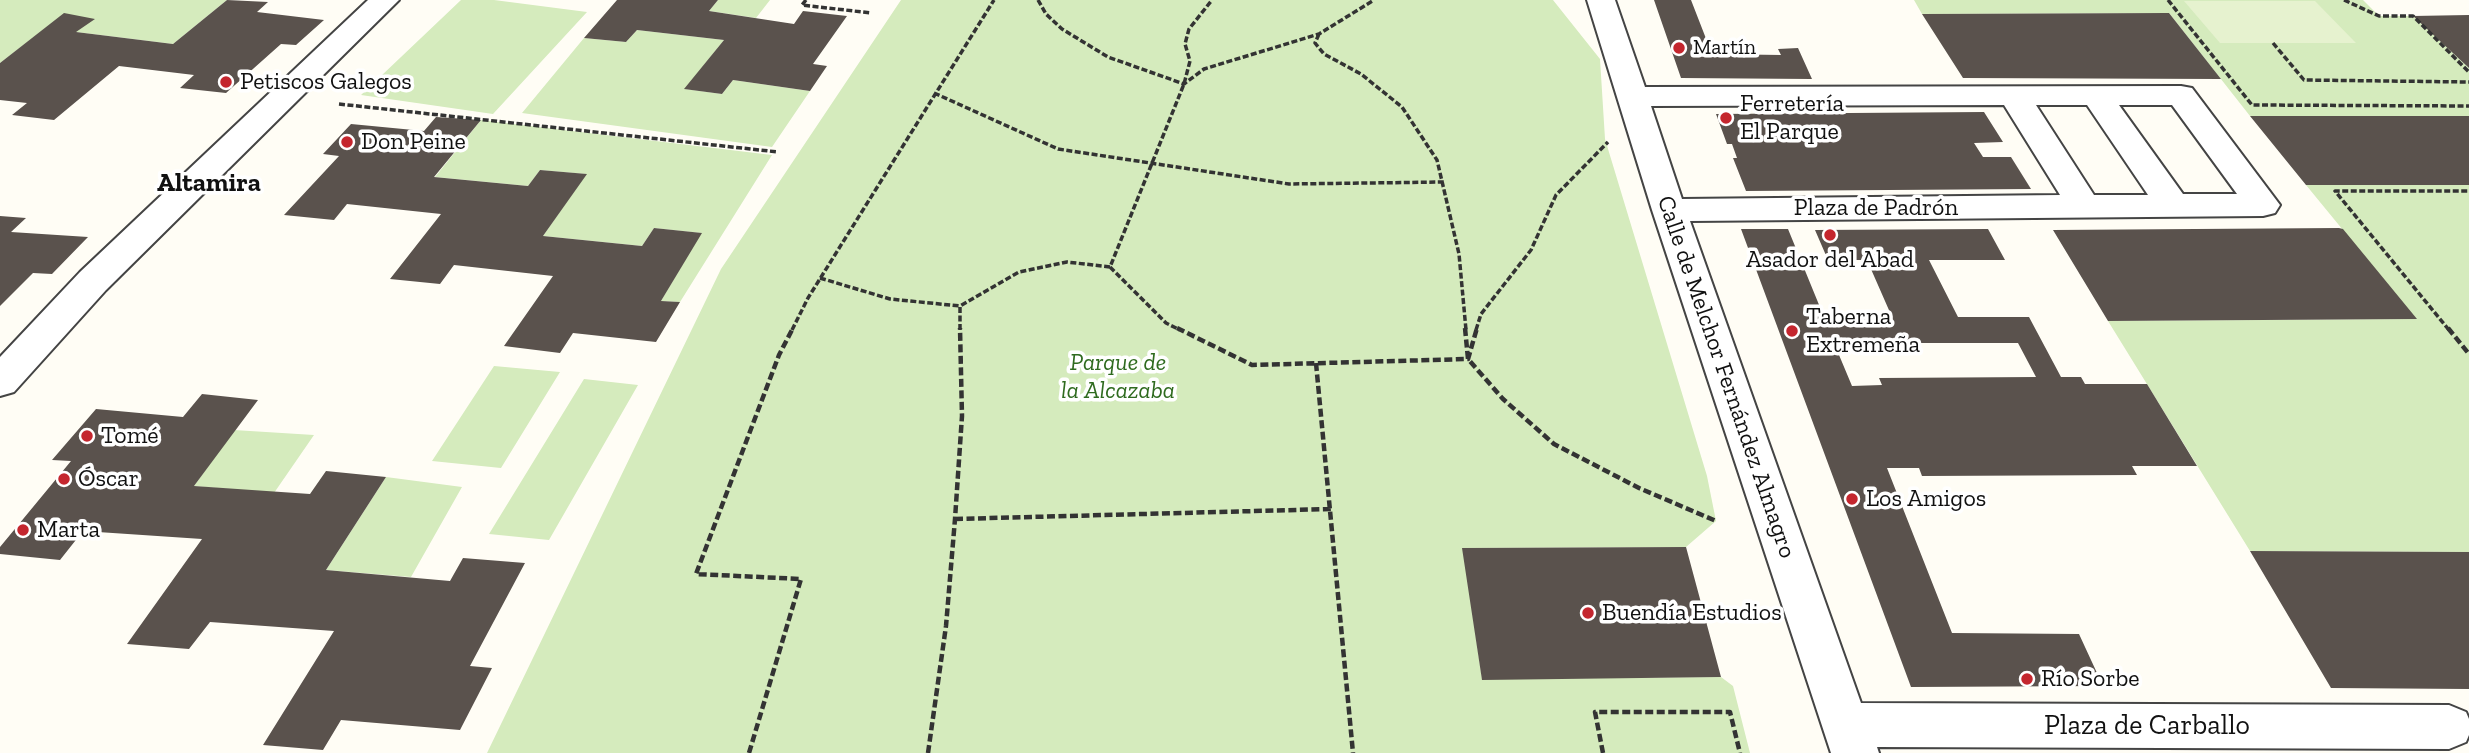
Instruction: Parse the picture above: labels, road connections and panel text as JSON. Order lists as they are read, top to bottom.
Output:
{
  "streets": {
    "street": ["Plaza de Padrón", "Calle de Melchor Fernández Almagro", "Plaza de Carballo"]
  },
  "crossings": [
    ["Plaza de Padrón", "Calle de Melchor Fernández Almagro"],
    ["Calle de Melchor Fernández Almagro", "Plaza de Carballo"]
  ],
  "districts": ["Altamira"],
  "parks": ["Parque de la Alcazaba"],
  "places": [
    "Martín",
    "Petiscos Galegos",
    "Ferretería El Parque",
    "Don Peine",
    "Asador del Abad",
    "Taberna Extremeña",
    "Tomé",
    "Óscar",
    "Los Amigos",
    "Marta",
    "Buendía Estudios",
    "Río Sorbe"
  ]
}
